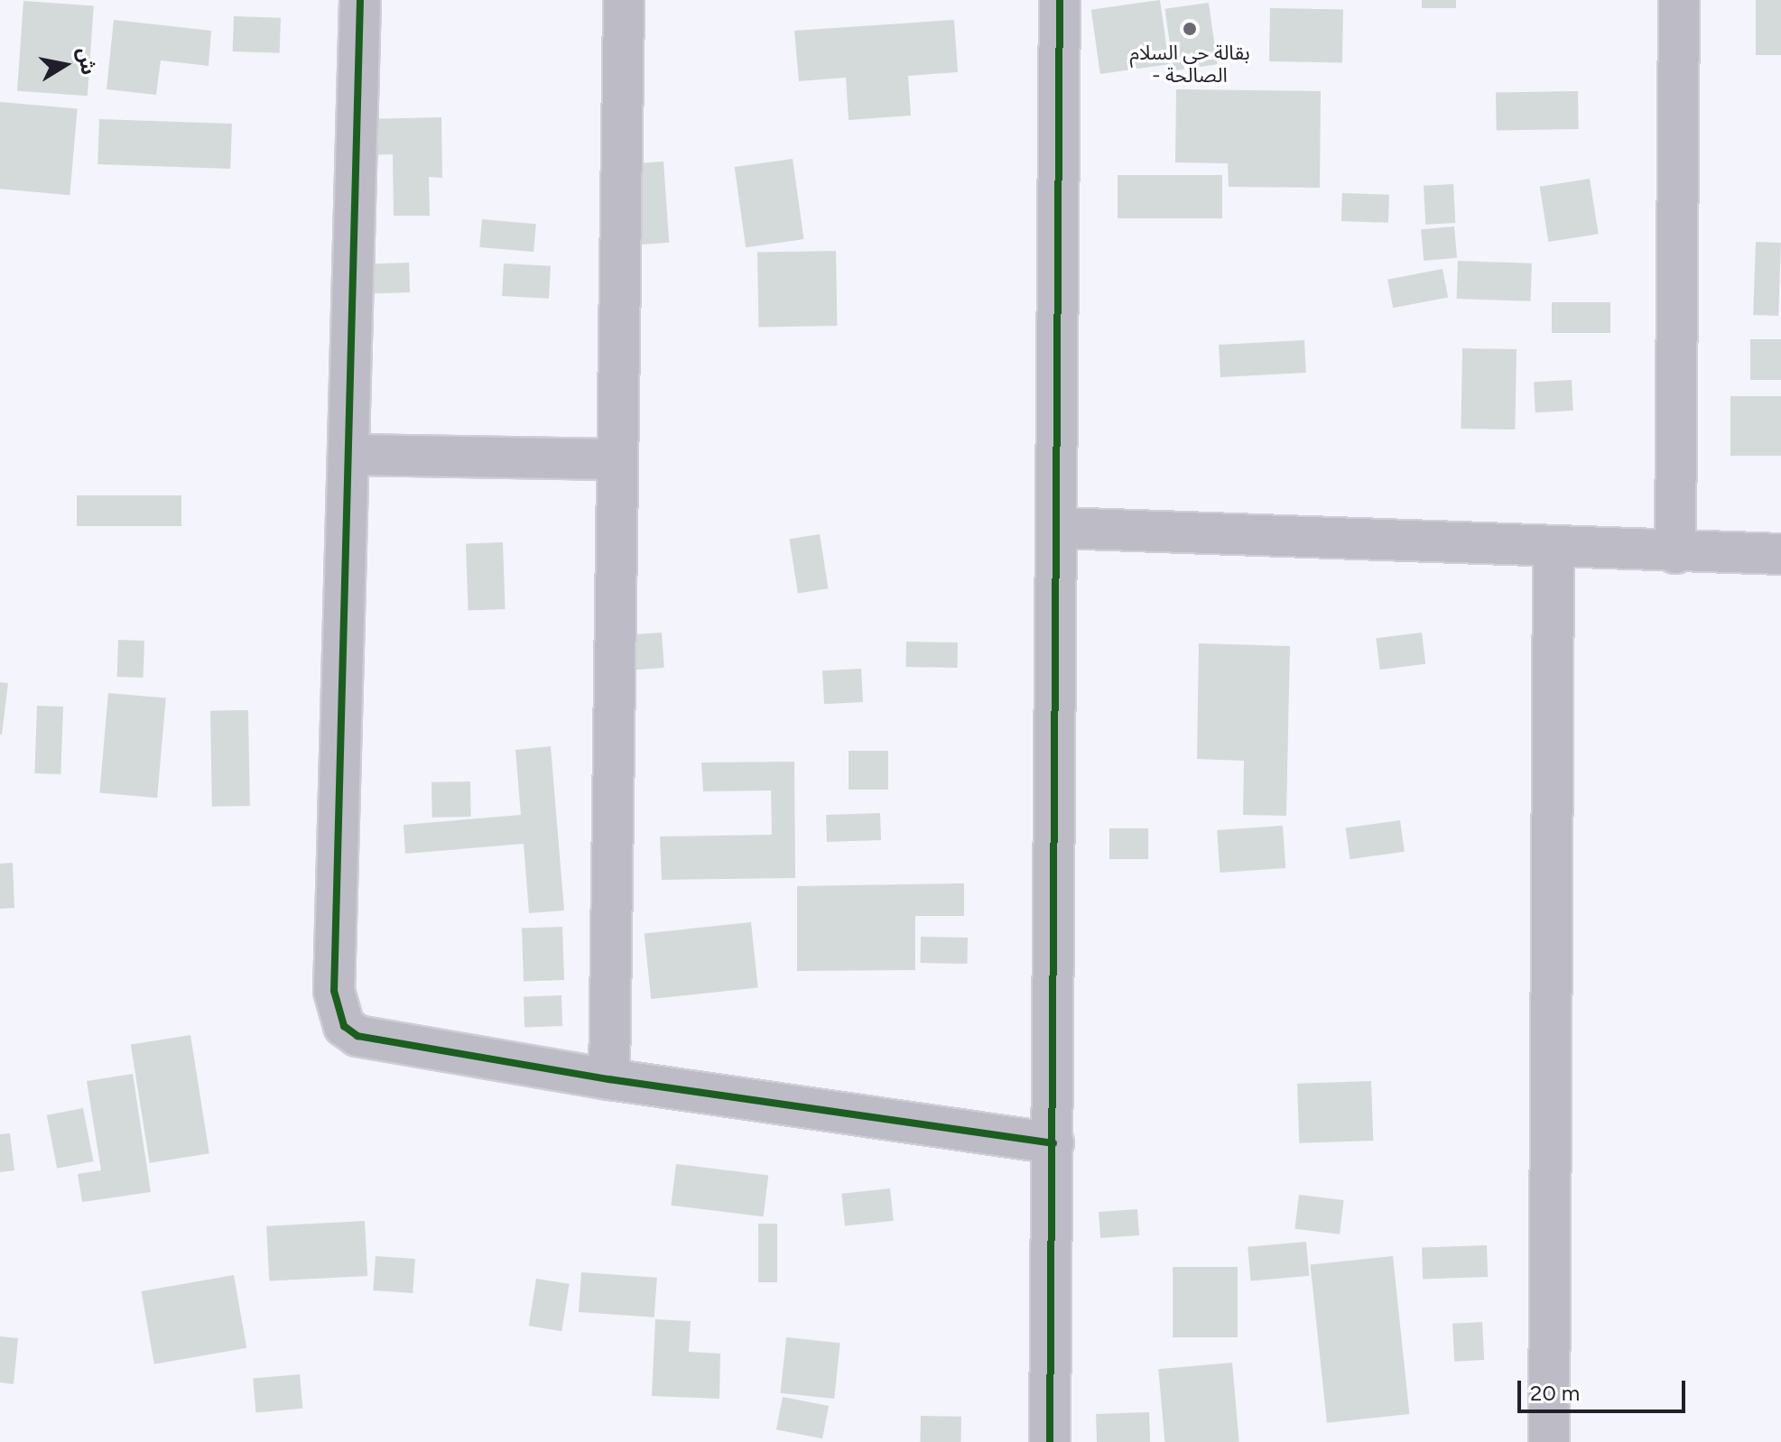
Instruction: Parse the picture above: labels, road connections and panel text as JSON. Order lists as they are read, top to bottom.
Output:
{
  "places": ["بقالة حي السلام - الصالحة"],
  "scale_bar": "20 m",
  "north": "right"
}
